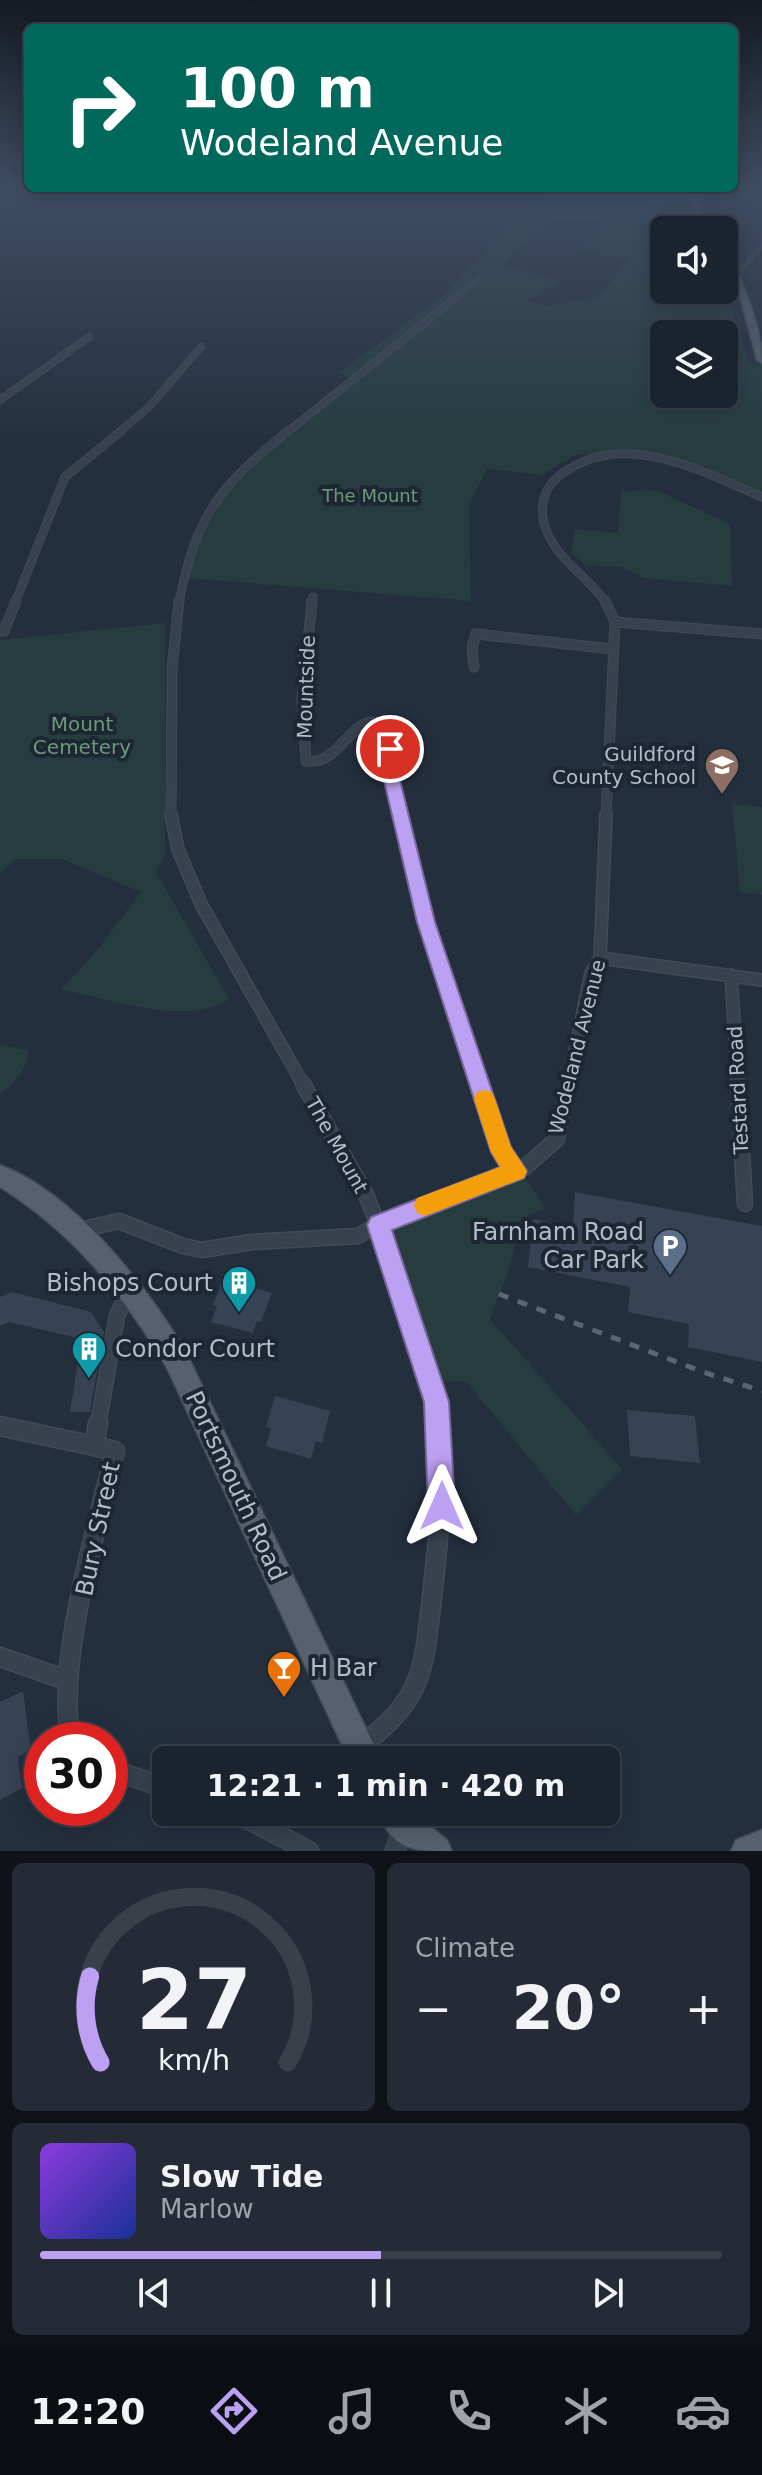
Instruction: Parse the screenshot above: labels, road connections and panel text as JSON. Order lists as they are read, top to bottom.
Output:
{
  "streets": {
    "main road": ["Portsmouth Road"],
    "street": [
      "Mountside",
      "Wodeland Avenue",
      "Testard Road",
      "The Mount",
      "Bury Street"
    ]
  },
  "crossings": [
    ["Mountside", "Wodeland Avenue"],
    ["Wodeland Avenue", "The Mount"],
    ["Wodeland Avenue", "Portsmouth Road"],
    ["Portsmouth Road", "Bury Street"]
  ],
  "parks": ["The Mount", "Mount Cemetery"],
  "places": {
    "school or university": ["Guildford County School"],
    "parking": ["Farnham Road Car Park"],
    "building": ["Bishops Court", "Condor Court"],
    "bar": ["H Bar"]
  },
  "page": {
    "turn": ["100 m", "Wodeland Avenue"],
    "limit": "30",
    "trip": "12:21 · 1 min · 420 m",
    "tile": "Climate",
    "heat": ["−", "20°", "+"],
    "song": ["Slow Tide", "Marlow"],
    "tabs": "12:20",
    "gauge": ["27", "km/h"]
  }
}
